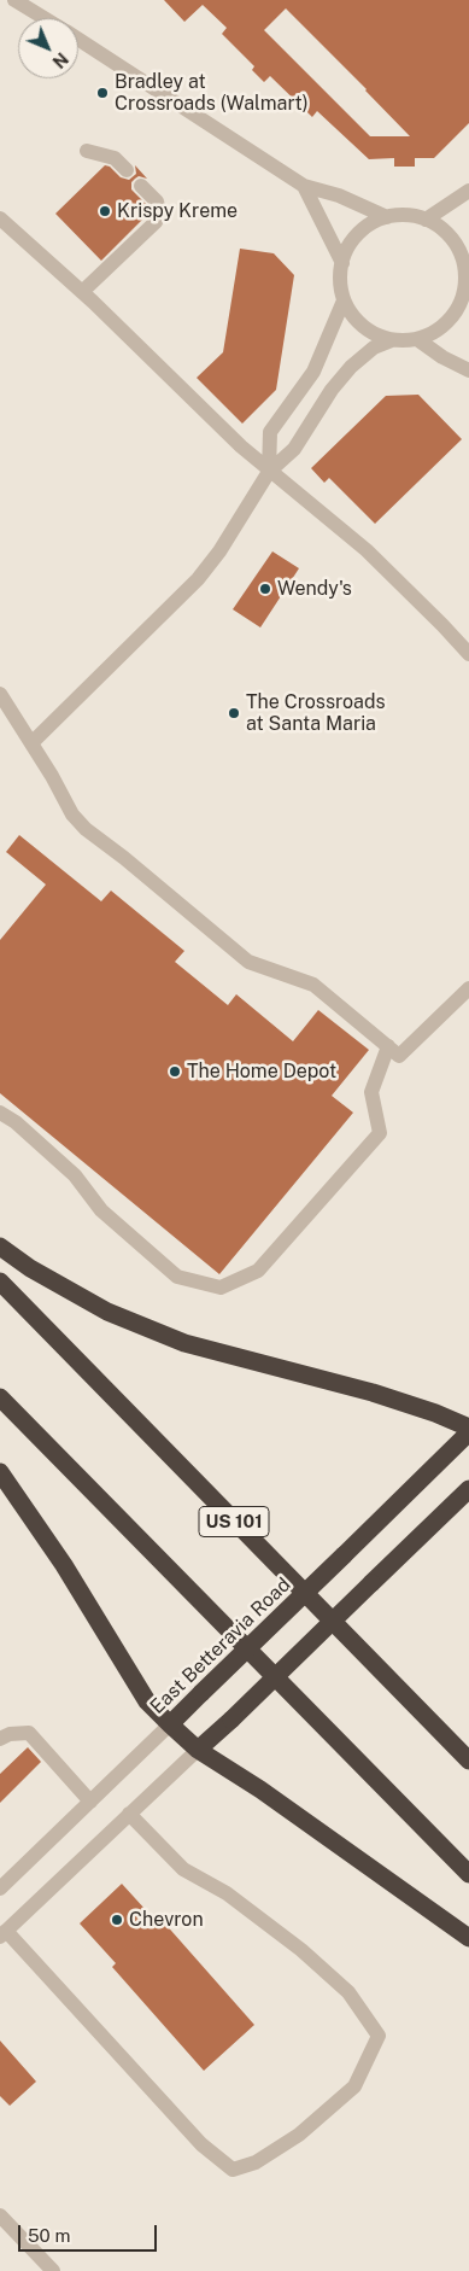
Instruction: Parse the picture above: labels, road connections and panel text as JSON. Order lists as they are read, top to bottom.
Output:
{
  "streets": {
    "highway": ["US 101", "East Betteravia Road"]
  },
  "places": [
    "Bradley at Crossroads (Walmart)",
    "Krispy Kreme",
    "Wendy's",
    "The Crossroads at Santa Maria",
    "The Home Depot",
    "Chevron"
  ],
  "scale_bar": "50 m",
  "north": "bottom right"
}
